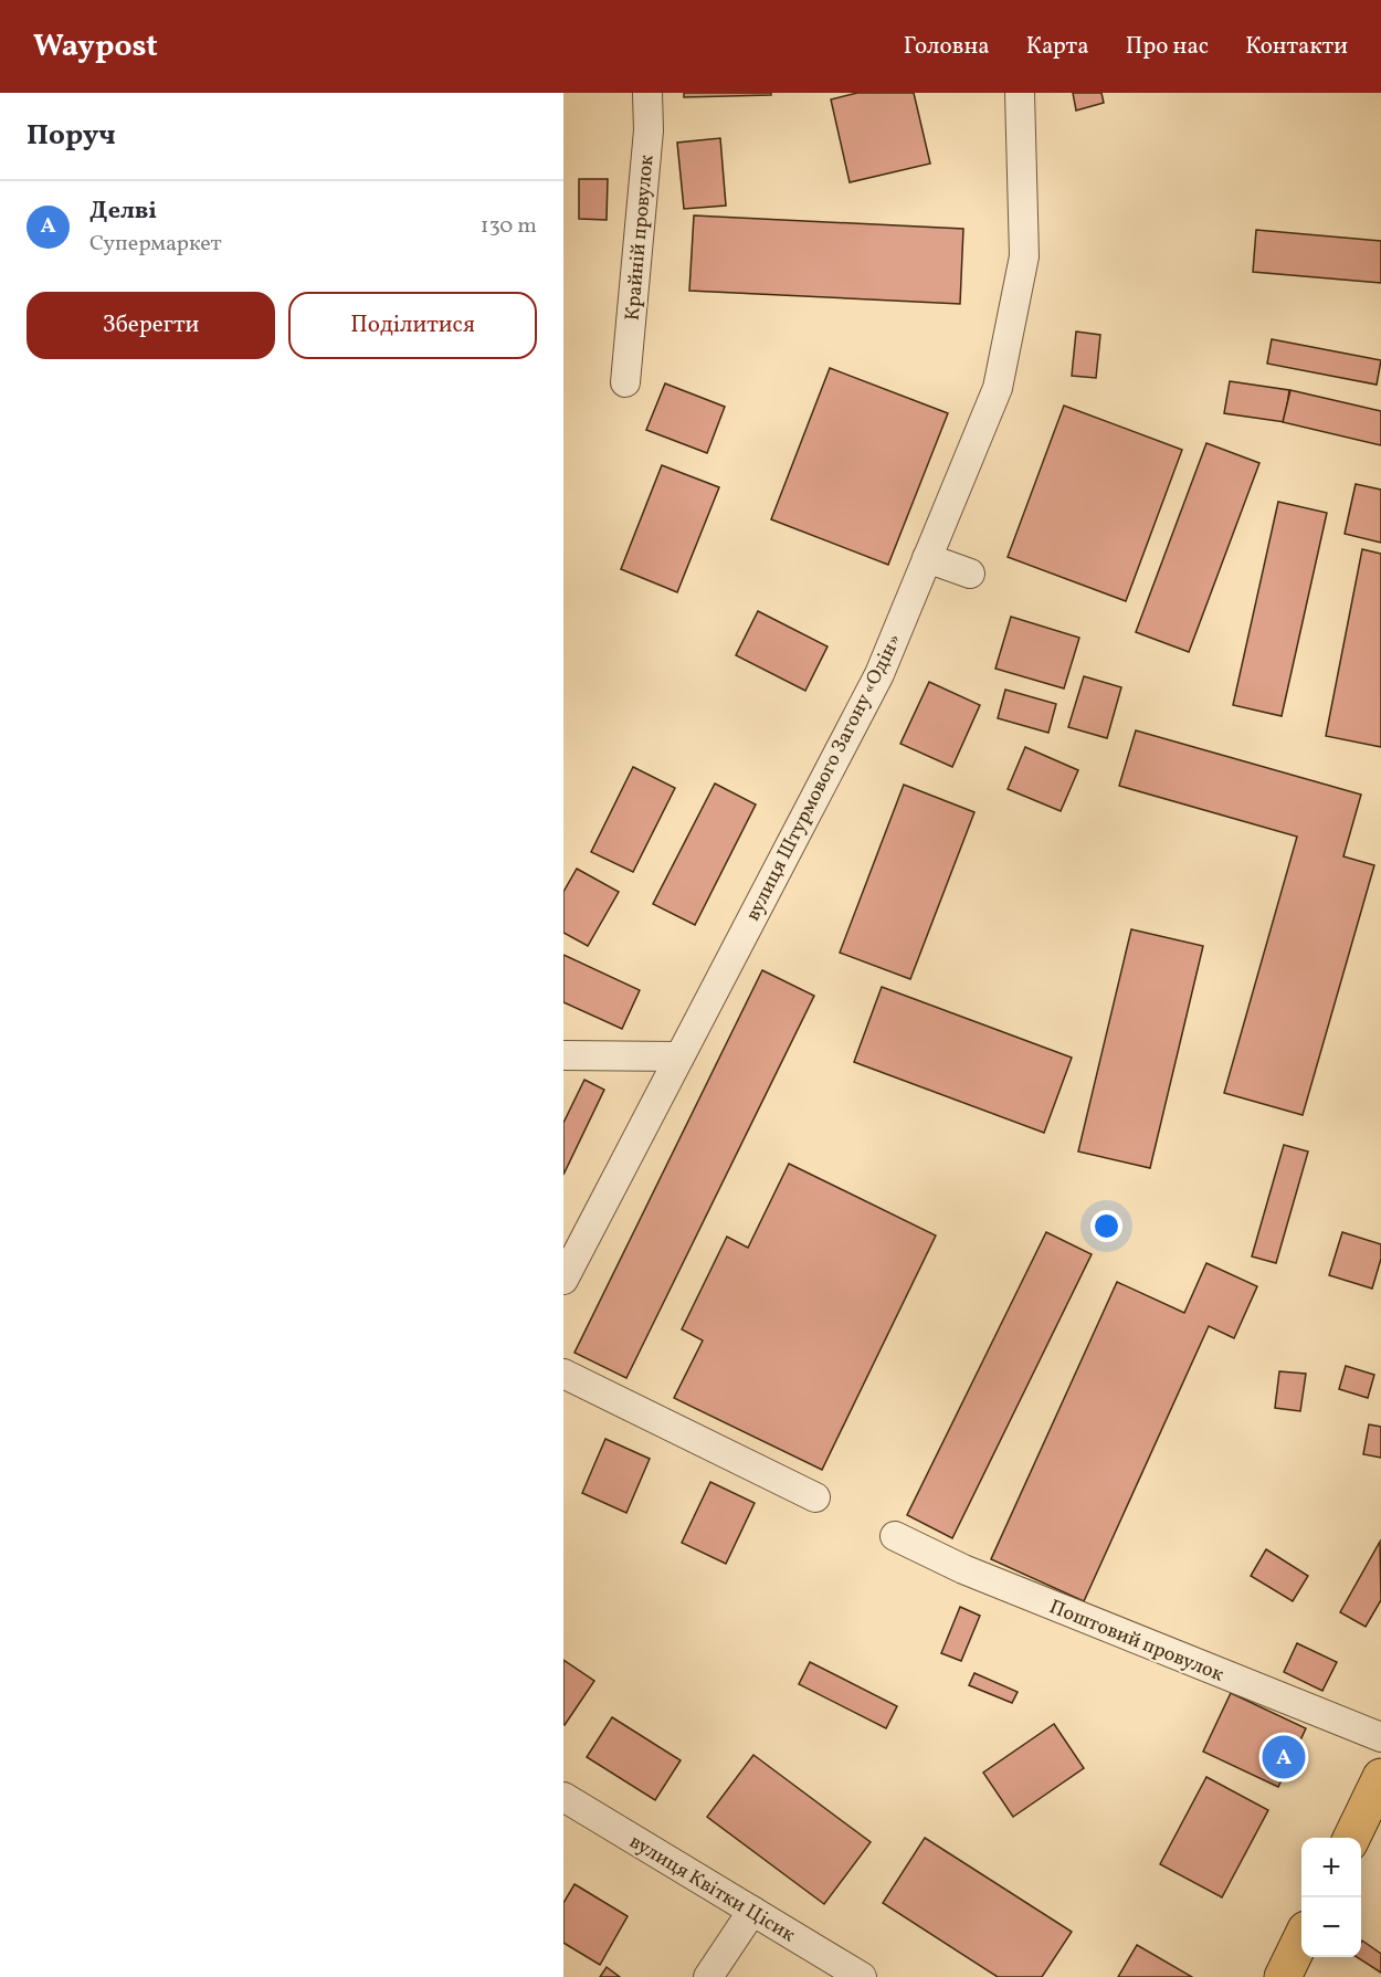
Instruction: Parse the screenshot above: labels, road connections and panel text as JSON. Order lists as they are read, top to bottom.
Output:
{
  "streets": {
    "street": [
      "Крайній провулок",
      "вулиця Штурмового Загону «Одін»",
      "Поштовий провулок",
      "вулиця Квітки Цісик"
    ]
  },
  "page": {
    "header": "Waypost",
    "nav": [
      "Головна",
      "Карта",
      "Про нас",
      "Контакти"
    ],
    "heading": "Поруч",
    "list": [
      {
        "mark": "A",
        "name": "Делві",
        "note": "Супермаркет",
        "value": "130 m"
      }
    ],
    "buttons": ["Зберегти", "Поділитися"],
    "pins": "A",
    "map_buttons": ["+", "−"]
  }
}
